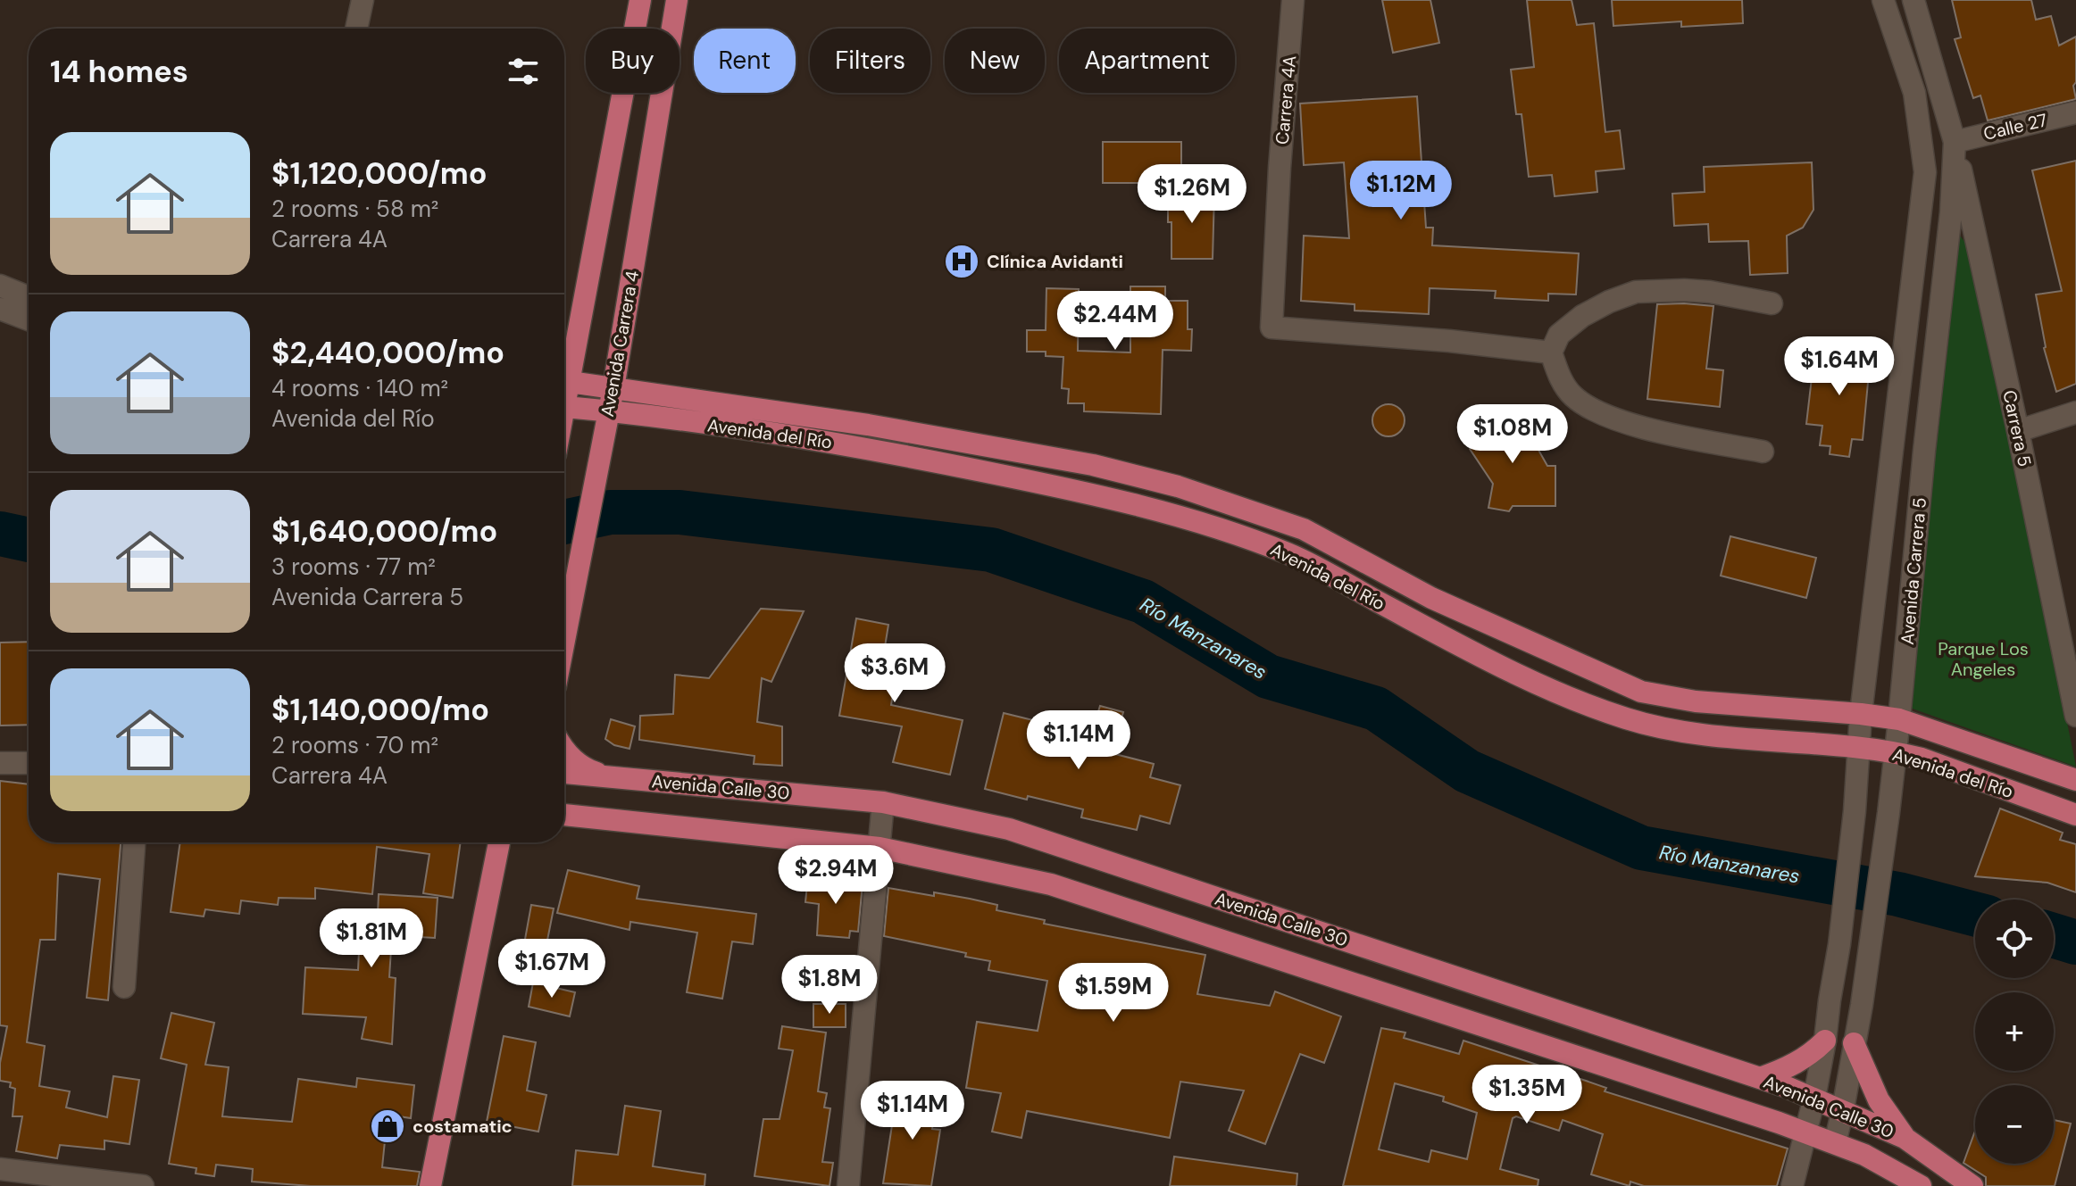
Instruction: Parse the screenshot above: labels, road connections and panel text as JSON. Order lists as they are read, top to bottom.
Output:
{
  "streets": {
    "main road": ["Avenida Carrera 4", "Avenida del Río", "Avenida Calle 30"],
    "street": [
      "Carrera 4A",
      "Calle 27",
      "Carrera 5",
      "Avenida Carrera 5"
    ]
  },
  "crossings": [
    ["Calle 27", "Carrera 5"],
    ["Calle 27", "Avenida Carrera 5"],
    ["Avenida Carrera 4", "Avenida del Río"],
    ["Carrera 5", "Avenida Carrera 5"],
    ["Avenida del Río", "Avenida Carrera 5"],
    ["Avenida Carrera 5", "Avenida Calle 30"]
  ],
  "water": ["Río Manzanares"],
  "parks": ["Parque Los Angeles"],
  "places": {
    "hospital": ["Clínica Avidanti"],
    "shop": ["costamatic"]
  },
  "page": {
    "chip": [
      "Buy",
      "Rent",
      "Filters",
      "New",
      "Apartment"
    ],
    "heading": "14 homes",
    "list": [
      {
        "name": "$1,120,000/mo",
        "note": "2 rooms · 58 m² · Carrera 4A"
      },
      {
        "name": "$2,440,000/mo",
        "note": "4 rooms · 140 m² · Avenida del Río"
      },
      {
        "name": "$1,640,000/mo",
        "note": "3 rooms · 77 m² · Avenida Carrera 5"
      },
      {
        "name": "$1,140,000/mo",
        "note": "2 rooms · 70 m² · Carrera 4A"
      }
    ],
    "price": [
      "$1.12M",
      "$1.26M",
      "$2.44M",
      "$1.64M",
      "$1.08M",
      "$3.6M",
      "$1.14M",
      "$2.94M",
      "$1.81M",
      "$1.67M",
      "$1.8M",
      "$1.59M",
      "$1.35M",
      "$1.14M"
    ],
    "map_buttons": ["+", "−"]
  }
}
